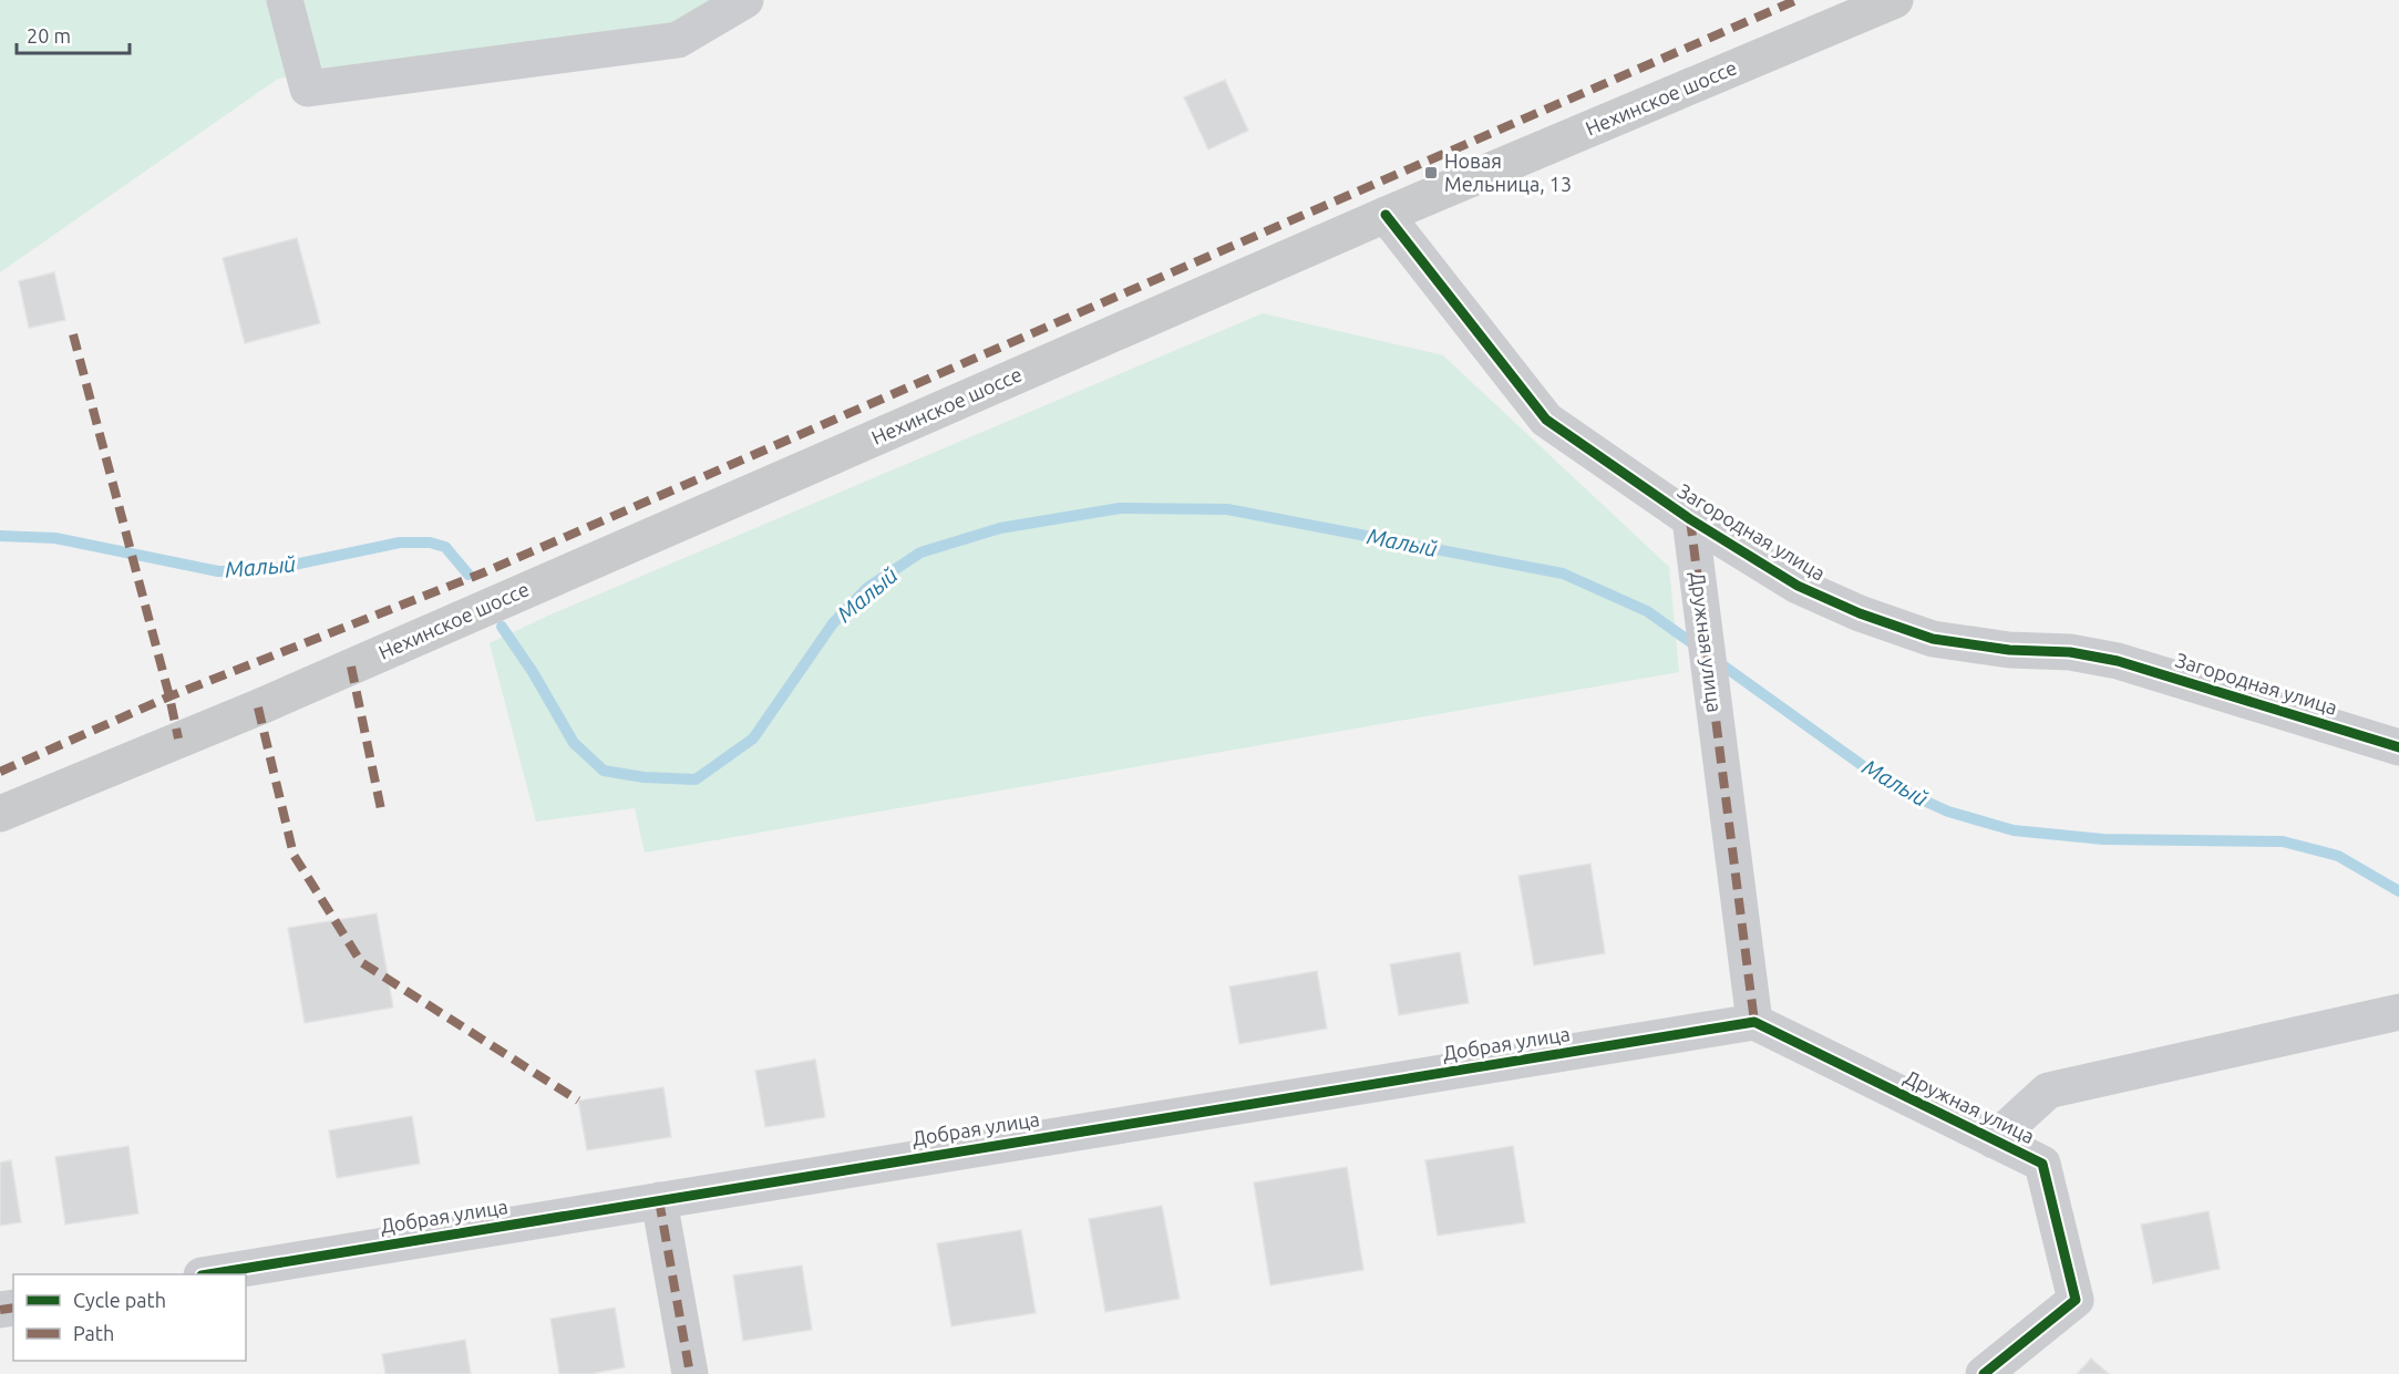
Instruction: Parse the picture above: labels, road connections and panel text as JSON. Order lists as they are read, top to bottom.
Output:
{
  "streets": {
    "main road": ["Нехинское шоссе"],
    "street": ["Загородная улица", "Дружная улица", "Добрая улица"]
  },
  "crossings": [
    ["Нехинское шоссе", "Загородная улица"],
    ["Загородная улица", "Дружная улица"],
    ["Дружная улица", "Добрая улица"]
  ],
  "water": ["Малый"],
  "places": {
    "transit": ["Новая Мельница, 13"]
  },
  "legend": ["Cycle path", "Path"],
  "scale_bar": "20 m"
}
